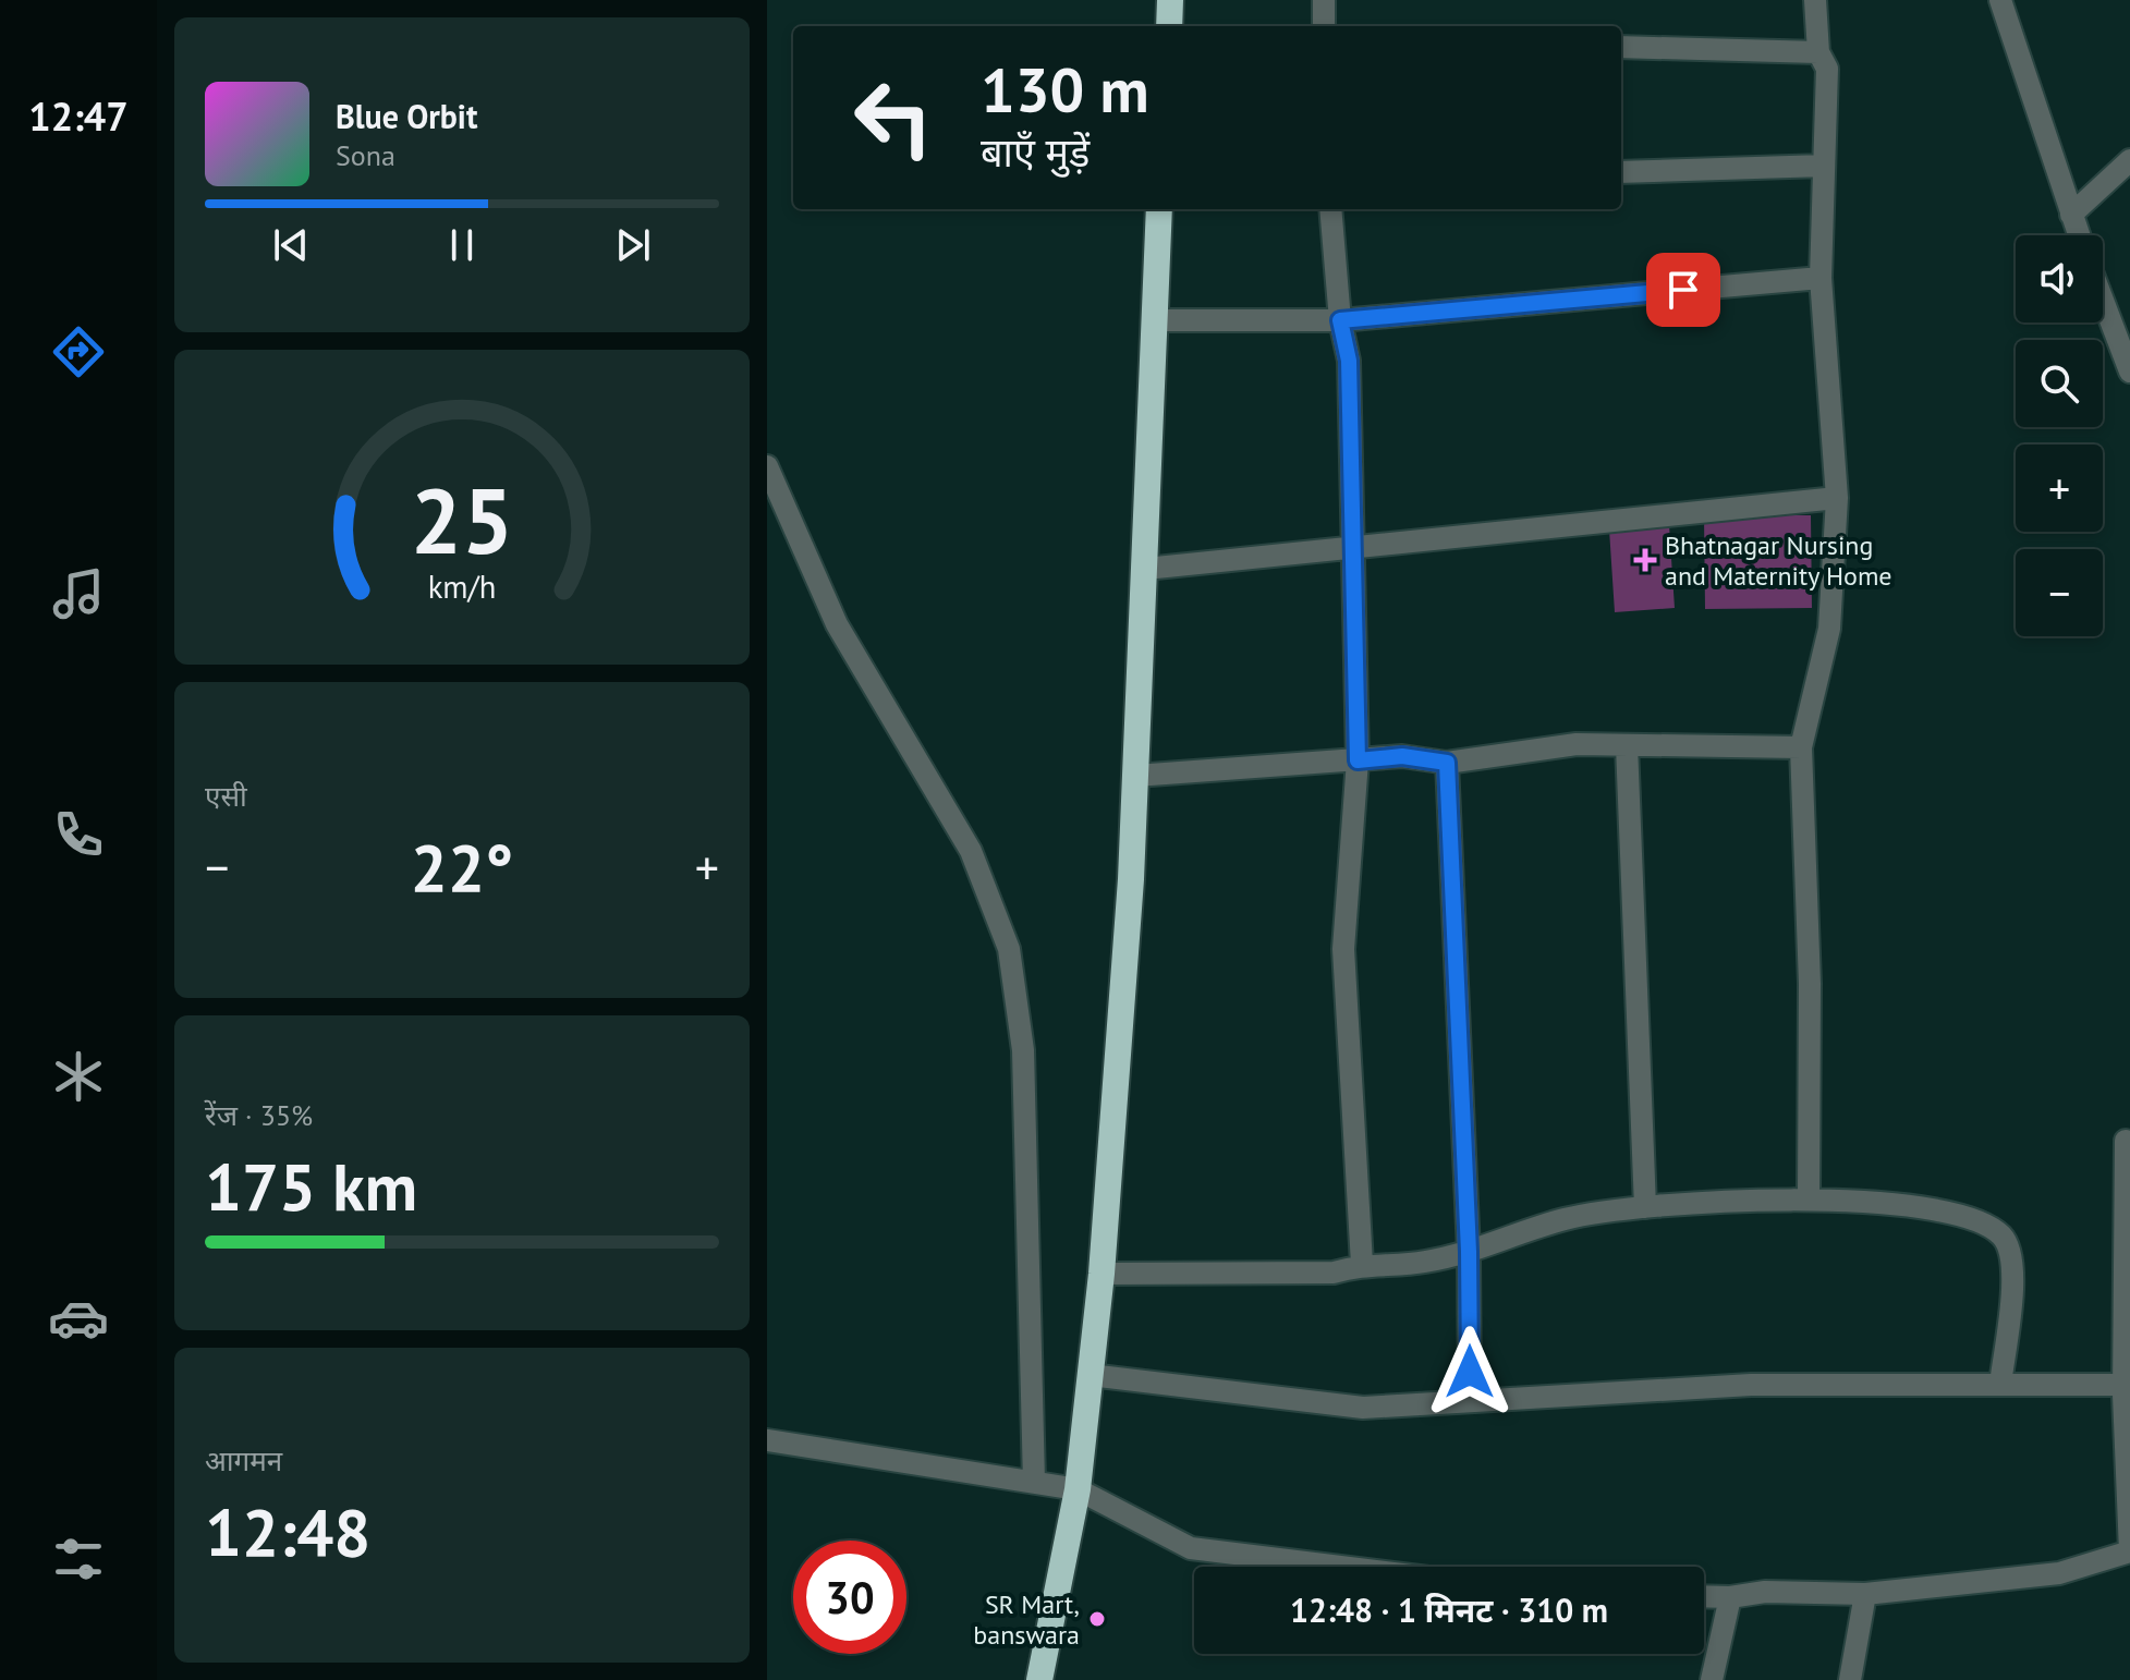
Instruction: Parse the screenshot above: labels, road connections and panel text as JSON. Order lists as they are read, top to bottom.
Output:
{
  "places": {
    "health": ["Bhatnagar Nursing and Maternity Home"],
    "other": ["SR Mart, banswara"]
  },
  "page": {
    "tabs": "12:47",
    "turn": ["130 m", "बाएँ मुड़ें"],
    "song": ["Blue Orbit", "Sona"],
    "map_buttons": ["+", "−"],
    "tile": [
      "एसी",
      ["रेंज · 35%", "175 km"],
      ["आगमन", "12:48"]
    ],
    "heat": ["−", "22°", "+"],
    "limit": "30",
    "trip": "12:48 · 1 मिनट · 310 m",
    "gauge": ["25", "km/h"]
  }
}
